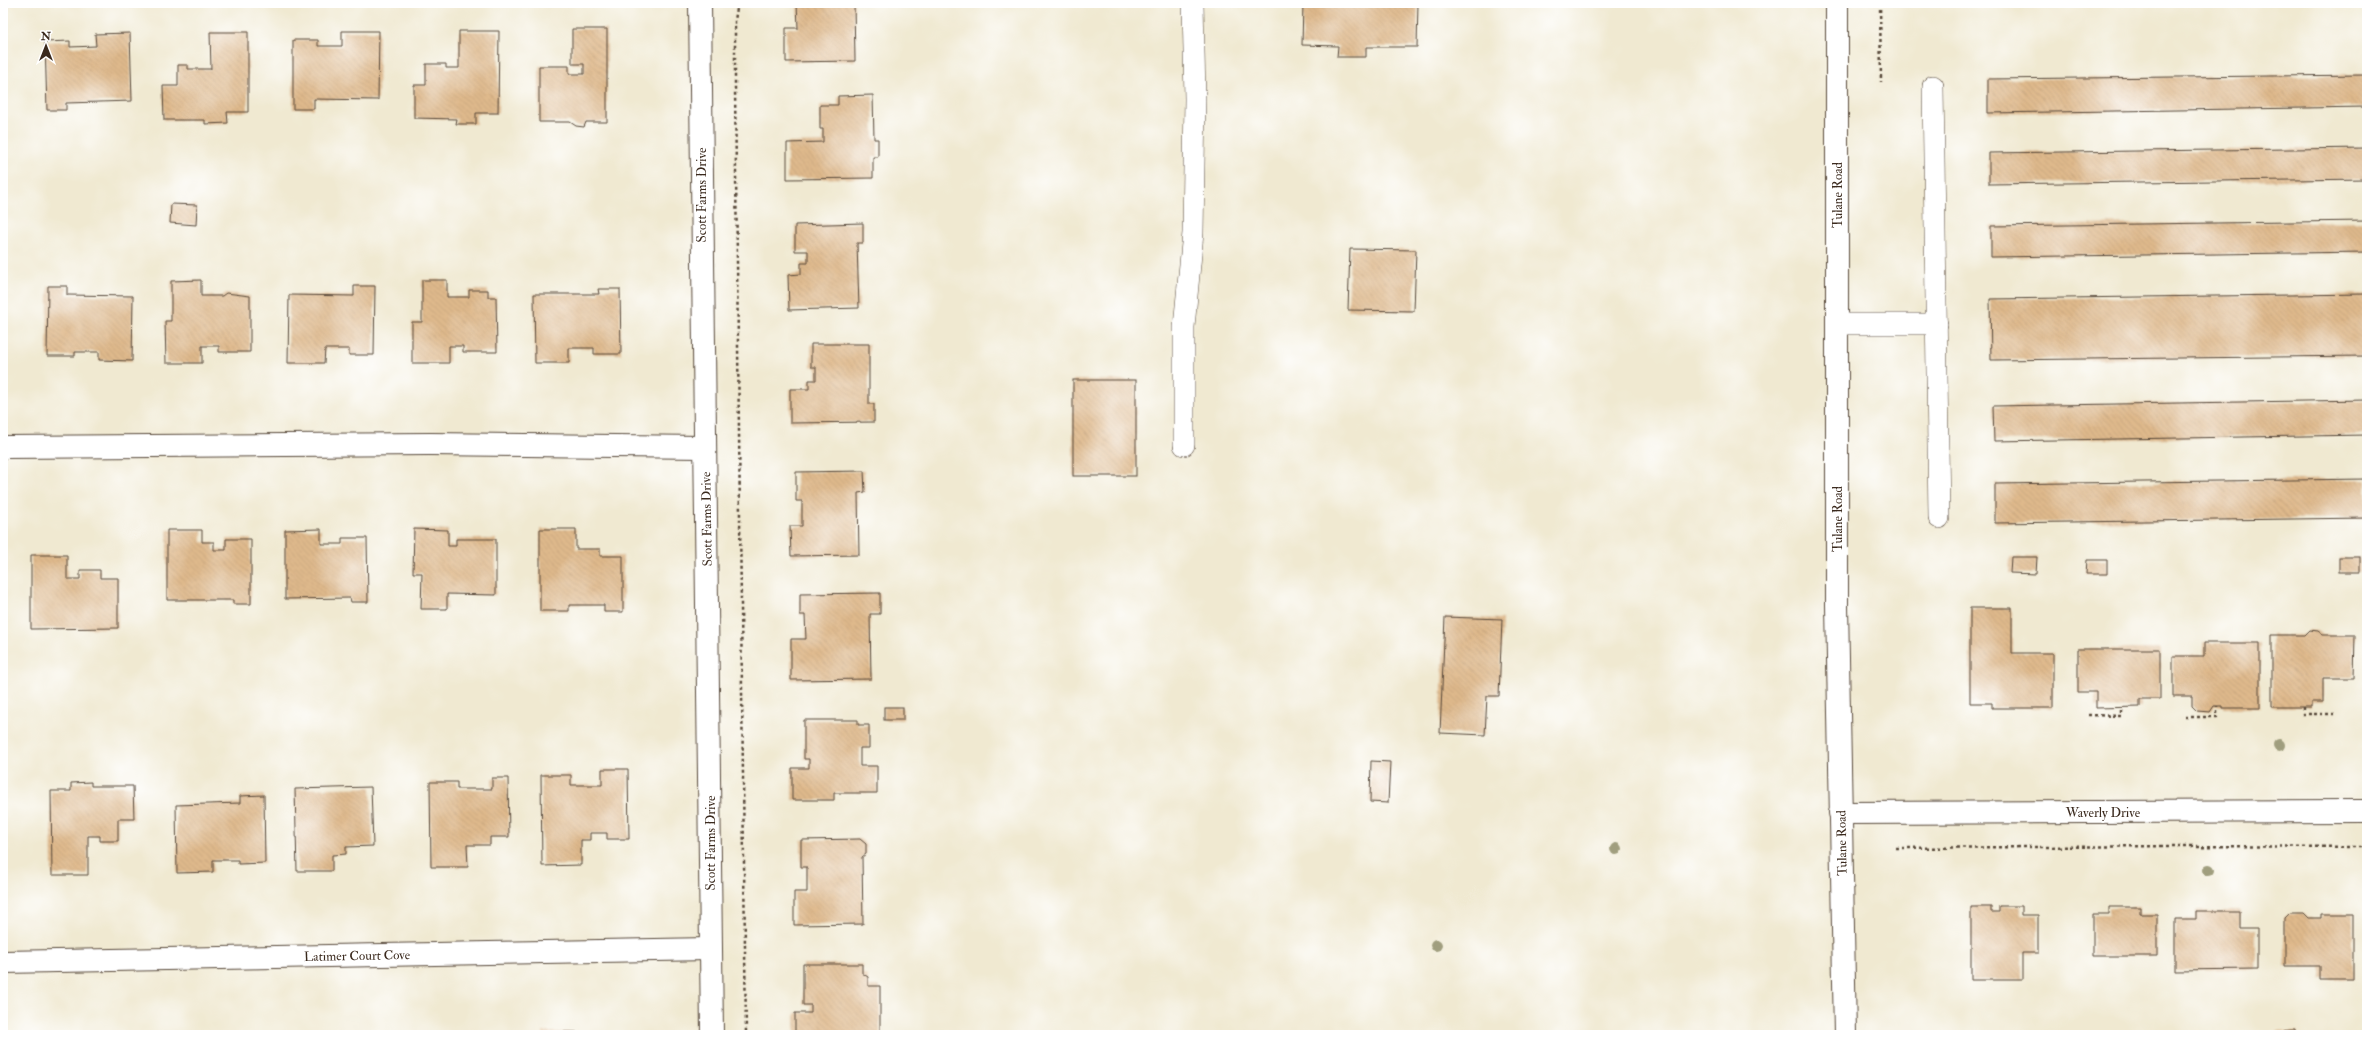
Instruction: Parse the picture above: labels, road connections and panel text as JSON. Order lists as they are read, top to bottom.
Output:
{
  "streets": {
    "street": [
      "Scott Farms Drive",
      "Tulane Road",
      "Waverly Drive",
      "Latimer Court Cove"
    ]
  },
  "crossings": [
    ["Scott Farms Drive", "Latimer Court Cove"],
    ["Tulane Road", "Waverly Drive"]
  ],
  "north": "top"
}
